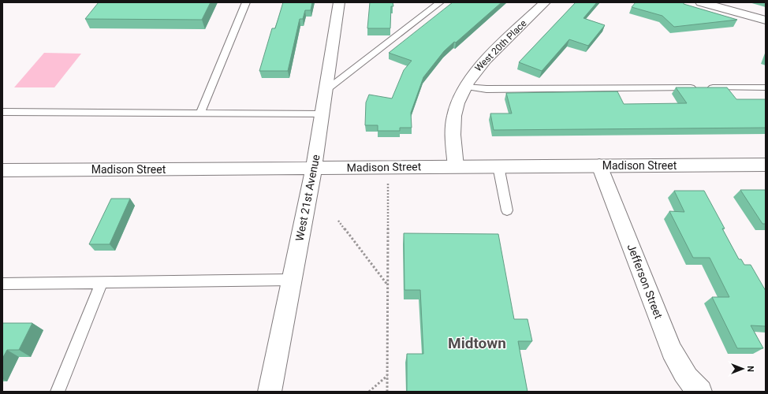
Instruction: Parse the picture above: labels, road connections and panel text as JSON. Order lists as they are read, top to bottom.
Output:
{
  "streets": {
    "street": [
      "West 20th Place",
      "Madison Street",
      "West 21st Avenue",
      "Jefferson Street"
    ]
  },
  "crossings": [
    ["West 20th Place", "Madison Street"],
    ["Madison Street", "West 21st Avenue"],
    ["Madison Street", "Jefferson Street"]
  ],
  "districts": ["Midtown"],
  "north": "right"
}
